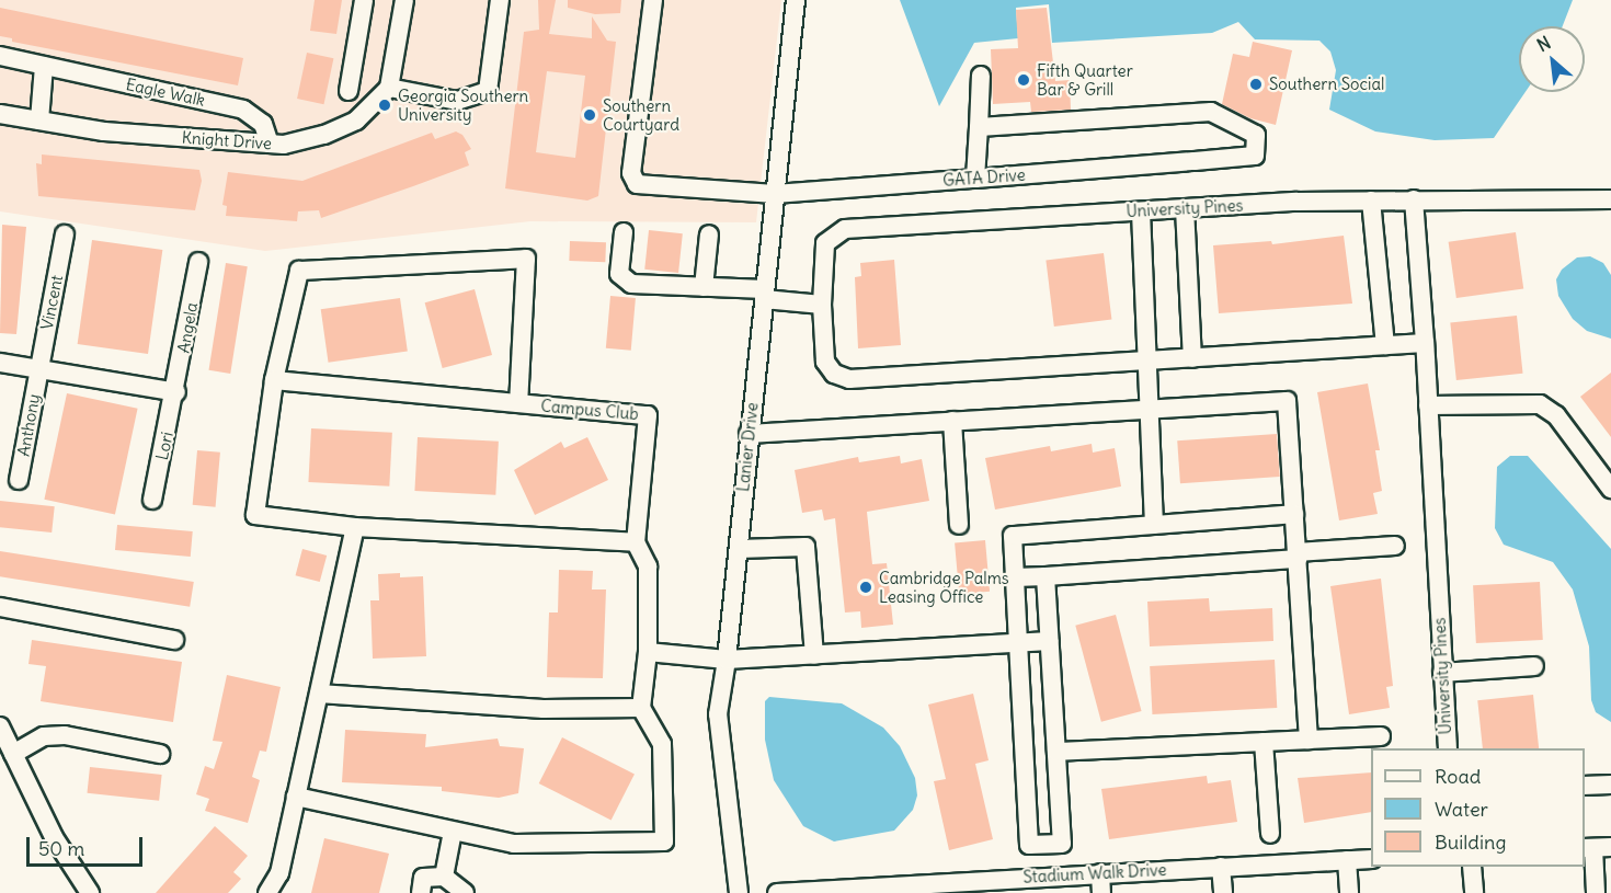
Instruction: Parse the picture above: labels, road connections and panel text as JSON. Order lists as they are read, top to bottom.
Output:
{
  "streets": {
    "street": [
      "Eagle Walk",
      "Knight Drive",
      "GATA Drive",
      "University Pines",
      "Vincent",
      "Angela",
      "Campus Club",
      "Anthony",
      "Lori",
      "Lanier Drive",
      "Stadium Walk Drive"
    ]
  },
  "crossings": [
    ["Eagle Walk", "Knight Drive"],
    ["GATA Drive", "Lanier Drive"],
    ["Vincent", "Anthony"],
    ["Angela", "Lori"]
  ],
  "places": [
    "Fifth Quarter Bar & Grill",
    "Southern Social",
    "Georgia Southern University",
    "Southern Courtyard",
    "Cambridge Palms Leasing Office"
  ],
  "legend": ["Road", "Water", "Building"],
  "scale_bar": "50 m",
  "north": "top left"
}
